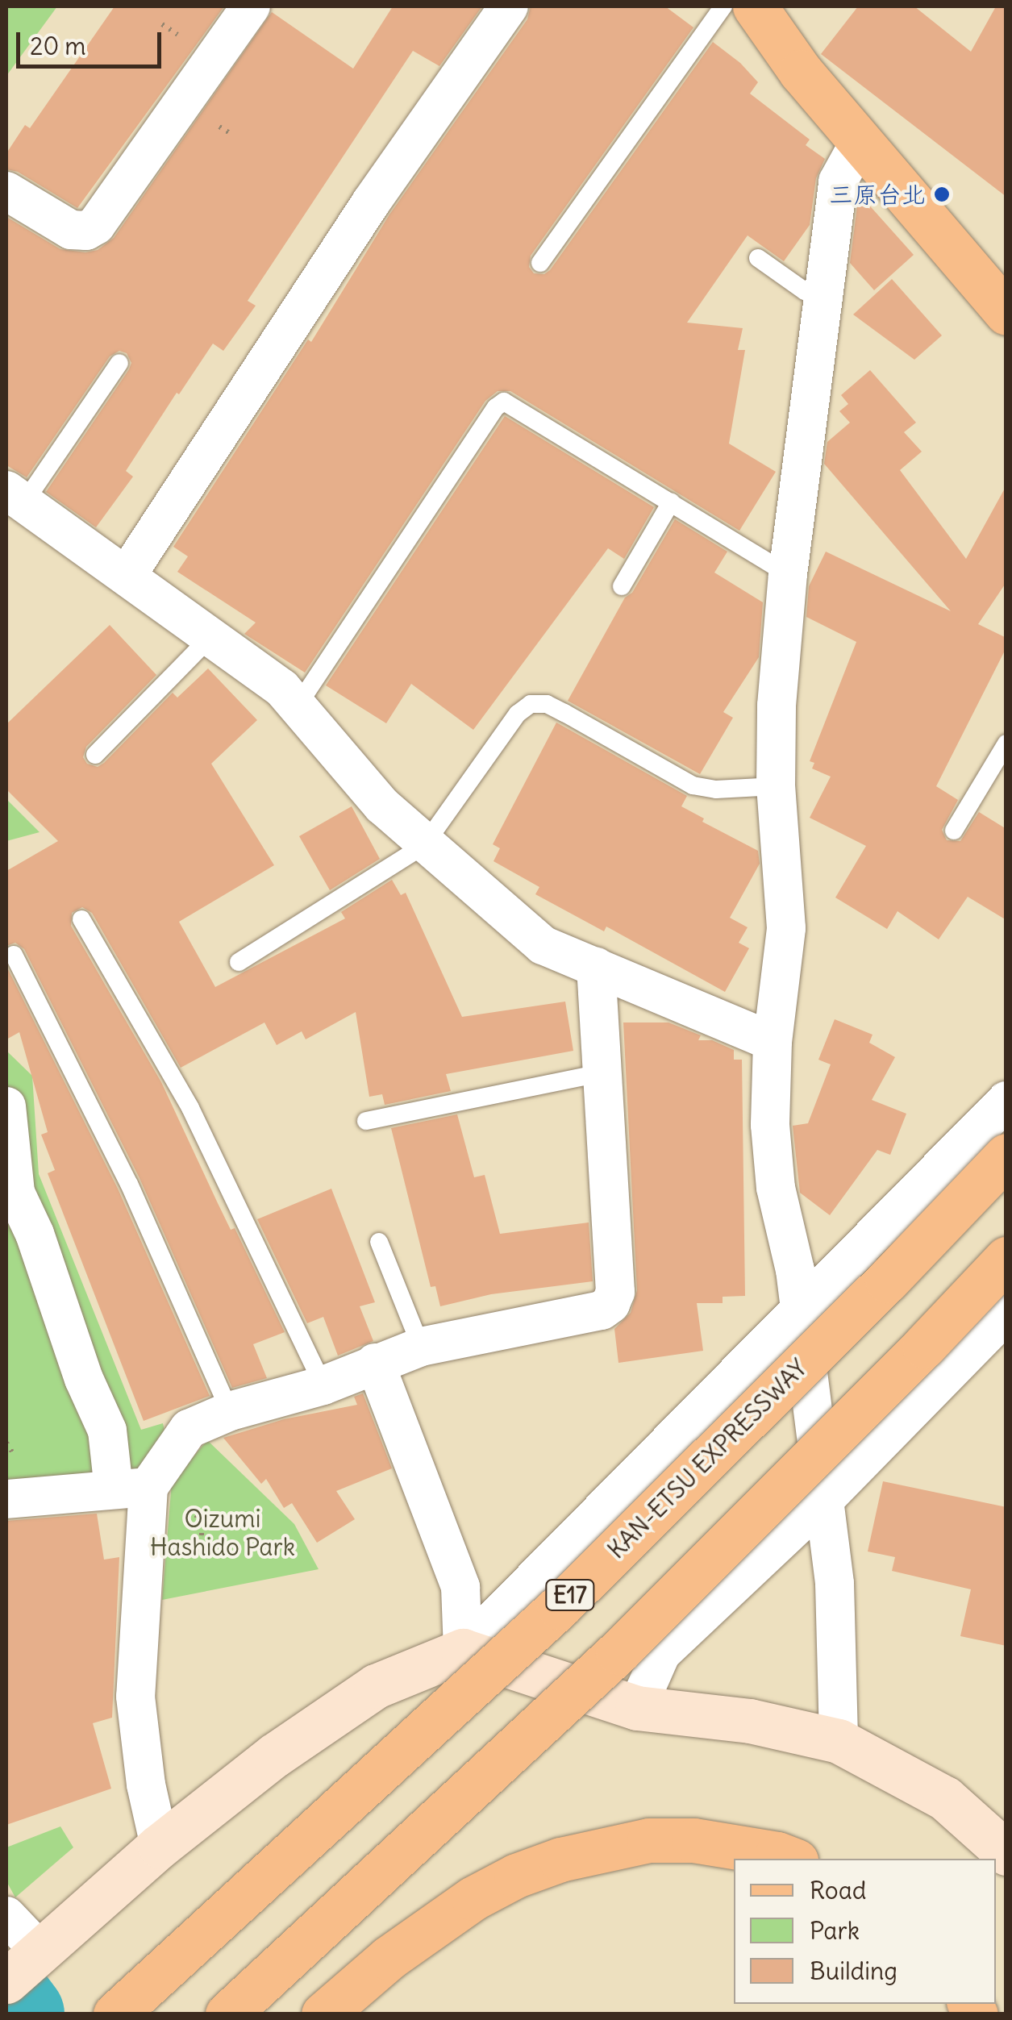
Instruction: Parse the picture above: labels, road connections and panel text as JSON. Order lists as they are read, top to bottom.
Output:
{
  "streets": {
    "main road": ["KAN-ETSU EXPRESSWAY", "E17"]
  },
  "parks": ["Oizumi Hashido Park"],
  "places": ["三原台北"],
  "legend": ["Road", "Park", "Building"],
  "scale_bar": "20 m"
}
